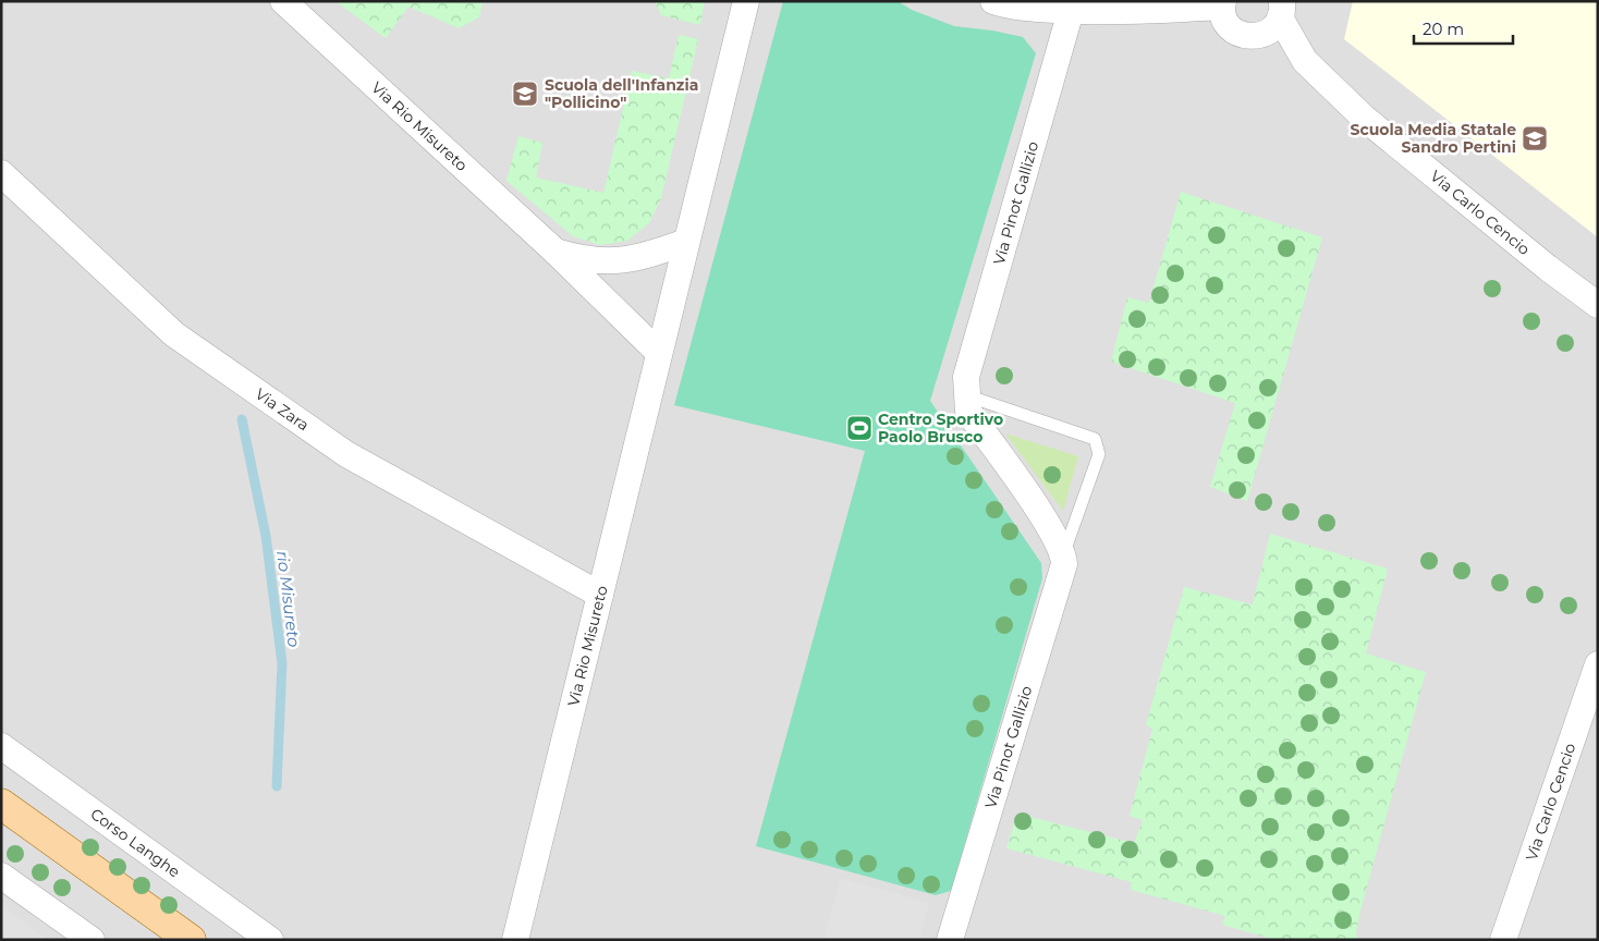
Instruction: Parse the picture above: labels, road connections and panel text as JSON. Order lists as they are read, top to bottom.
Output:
{
  "streets": {
    "street": [
      "Via Rio Misureto",
      "Via Pinot Gallizio",
      "Via Carlo Cencio",
      "Via Zara",
      "Corso Langhe"
    ]
  },
  "crossings": [
    ["Via Rio Misureto", "Via Zara"]
  ],
  "water": ["rio Misureto"],
  "places": {
    "school or university": ["Scuola dell'Infanzia \"Pollicino\"", "Scuola Media Statale Sandro Pertini"],
    "sports": ["Centro Sportivo Paolo Brusco"]
  },
  "scale_bar": "20 m"
}
